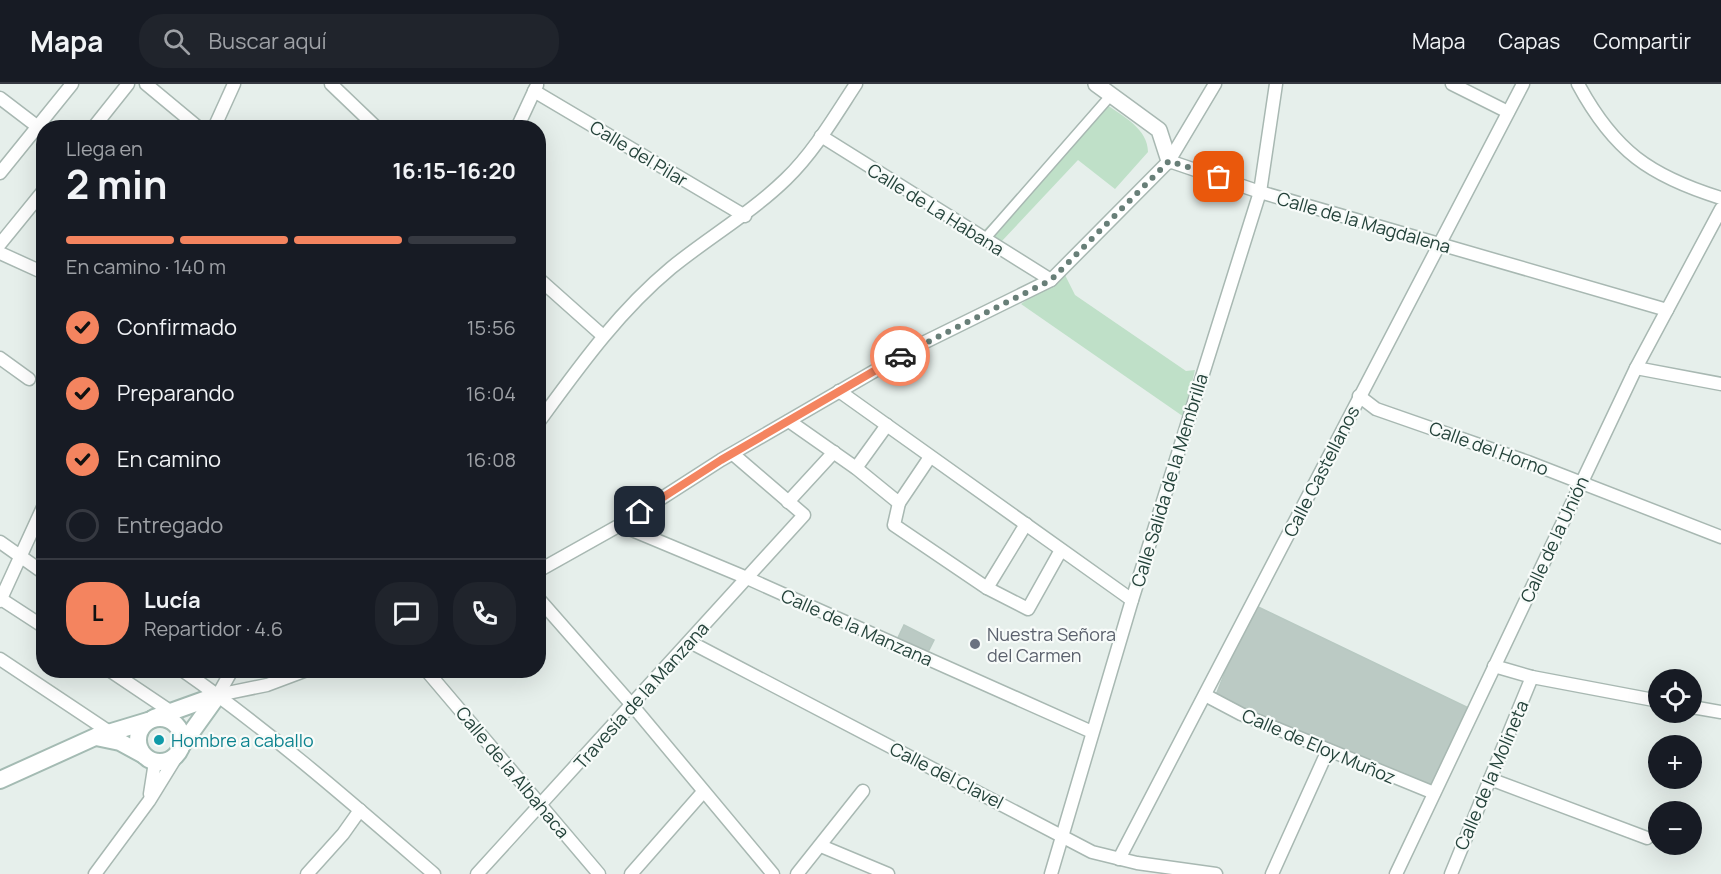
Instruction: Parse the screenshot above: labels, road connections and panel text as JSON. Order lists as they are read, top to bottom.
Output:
{
  "streets": {
    "street": [
      "Calle del Pilar",
      "Calle de La Habana",
      "Calle de la Magdalena",
      "Calle del Horno",
      "Calle Castellanos",
      "Calle Salida de la Membrilla",
      "Calle de la Unión",
      "Calle de la Manzana",
      "Travesía de la Manzana",
      "Calle de Eloy Muñoz",
      "Calle de la Albahaca",
      "Calle del Clavel",
      "Calle de la Molineta"
    ]
  },
  "crossings": [
    ["Calle de la Magdalena", "Calle Castellanos"],
    ["Calle de la Magdalena", "Calle Salida de la Membrilla"],
    ["Calle de la Magdalena", "Calle de la Unión"],
    ["Calle del Horno", "Calle Castellanos"],
    ["Calle del Horno", "Calle de la Unión"],
    ["Calle Castellanos", "Calle de Eloy Muñoz"],
    ["Calle Castellanos", "Calle del Clavel"],
    ["Calle Salida de la Membrilla", "Calle de la Manzana"],
    ["Calle Salida de la Membrilla", "Calle del Clavel"],
    ["Calle de la Unión", "Calle de Eloy Muñoz"],
    ["Calle de la Manzana", "Travesía de la Manzana"],
    ["Travesía de la Manzana", "Calle de la Albahaca"],
    ["Travesía de la Manzana", "Calle del Clavel"]
  ],
  "places": ["Nuestra Señora del Carmen", "Hombre a caballo"],
  "page": {
    "header": "Mapa",
    "search": "Buscar aquí",
    "nav": ["Mapa", "Capas", "Compartir"],
    "heading": ["2 min", "Llega en", "16:15–16:20"],
    "panel": ["Lucía", "Repartidor · 4.6"],
    "bar": "En camino · 140 m",
    "list": [
      ["Confirmado", "15:56"],
      ["Preparando", "16:04"],
      ["En camino", "16:08"],
      "Entregado"
    ],
    "round": "L",
    "map_buttons": ["+", "−"]
  }
}
